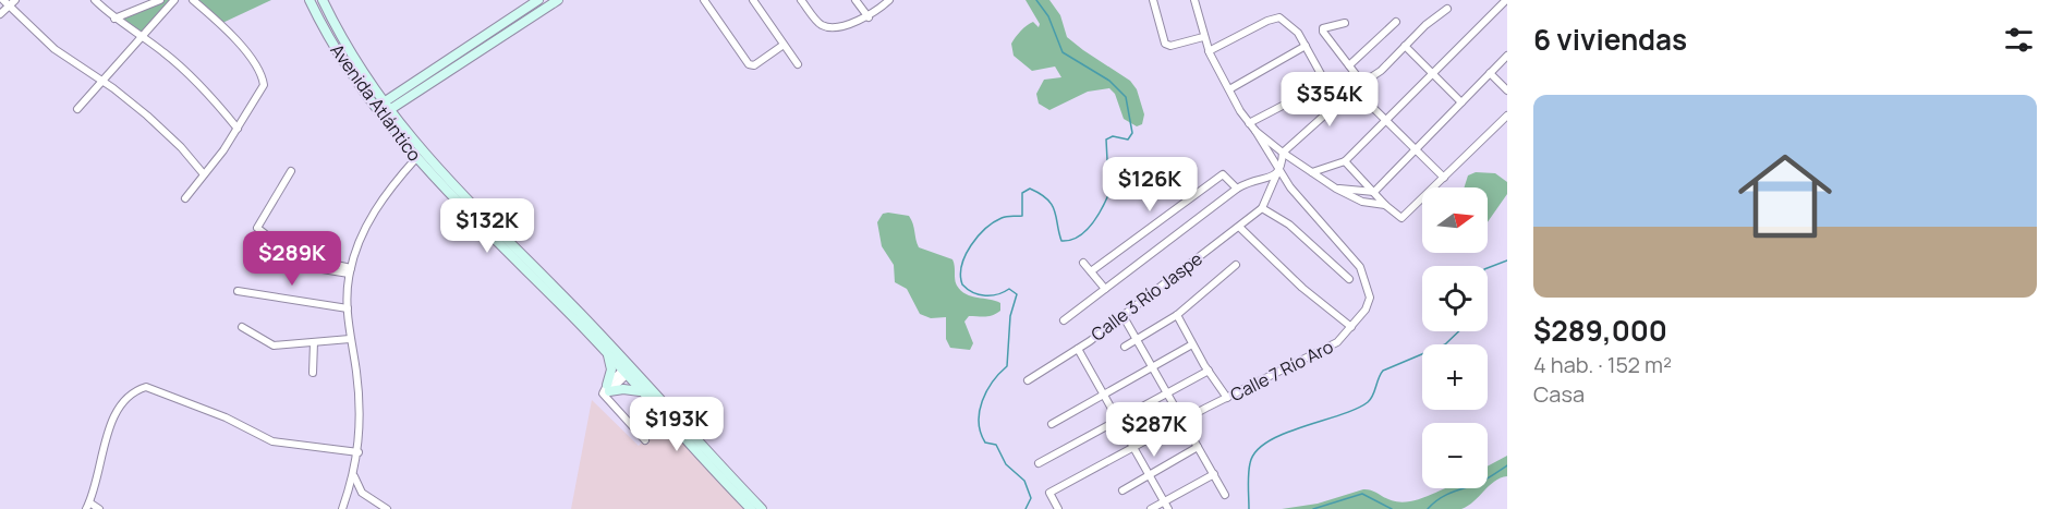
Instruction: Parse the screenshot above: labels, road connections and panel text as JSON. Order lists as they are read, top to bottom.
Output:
{
  "streets": {
    "main road": ["Avenida Atlántico"],
    "street": ["Calle 3 Río Jaspe", "Calle 7 Río Aro"]
  },
  "north": "right",
  "page": {
    "heading": "6 viviendas",
    "price": [
      "$354K",
      "$126K",
      "$132K",
      "$289K",
      "$193K",
      "$287K"
    ],
    "list": [
      {
        "name": "$289,000",
        "note": "4 hab. · 152 m² · Casa"
      }
    ],
    "map_buttons": ["+", "−"]
  }
}
